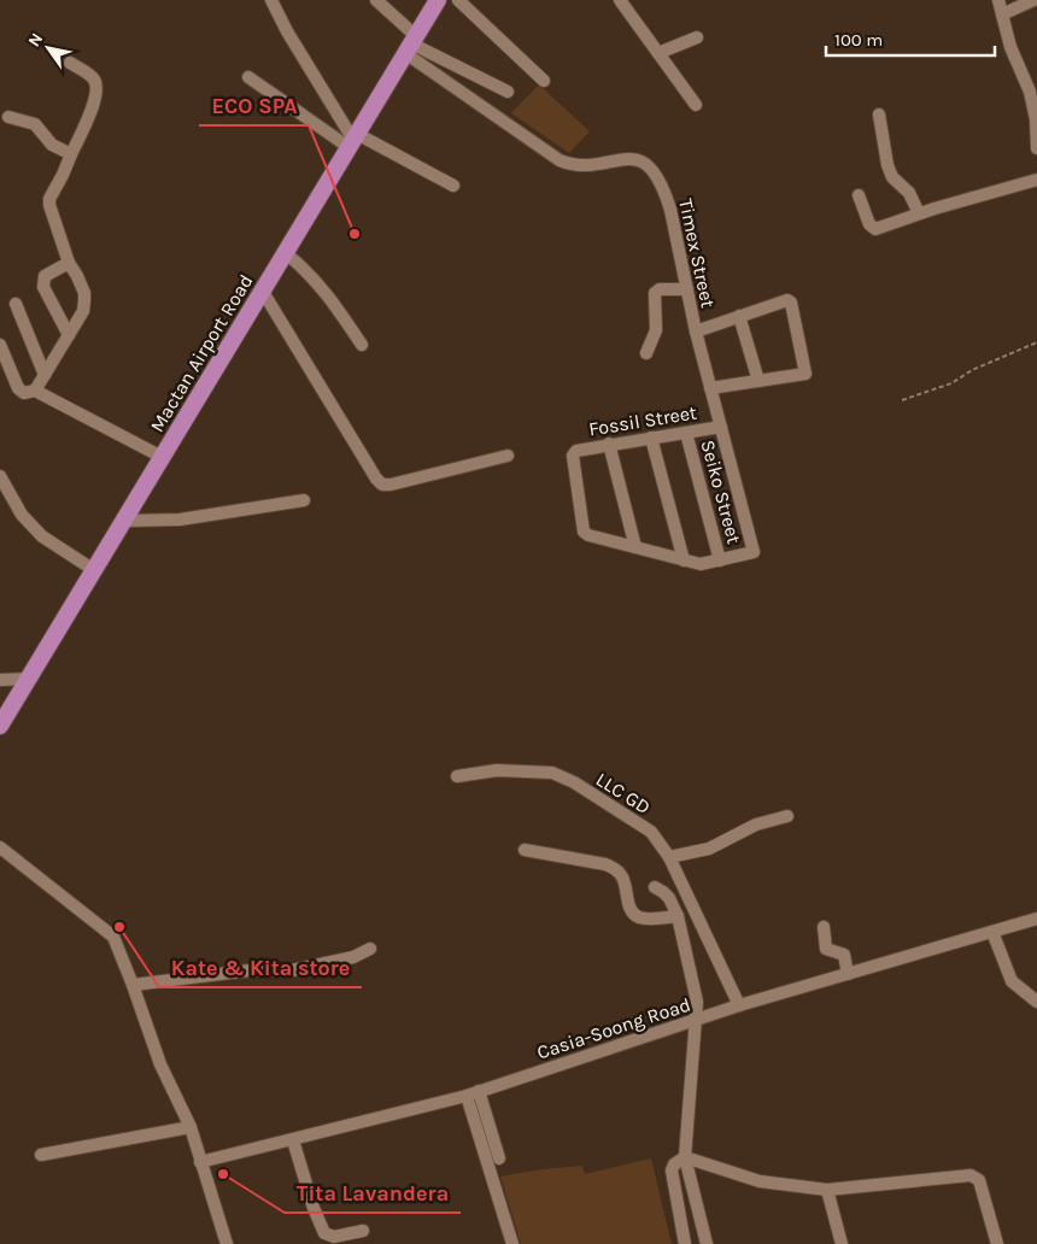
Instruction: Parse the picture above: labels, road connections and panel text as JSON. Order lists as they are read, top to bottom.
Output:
{
  "streets": {
    "main road": ["Mactan Airport Road"],
    "street": [
      "Timex Street",
      "Fossil Street",
      "Seiko Street",
      "LLC GD",
      "Casia-Soong Road"
    ]
  },
  "crossings": [
    ["Timex Street", "Mactan Airport Road"],
    ["Timex Street", "Fossil Street"],
    ["Timex Street", "Seiko Street"],
    ["Fossil Street", "Seiko Street"],
    ["LLC GD", "Casia-Soong Road"]
  ],
  "places": ["ECO SPA", "Kate & Kita store", "Tita Lavandera"],
  "scale_bar": "100 m",
  "north": "top left"
}
